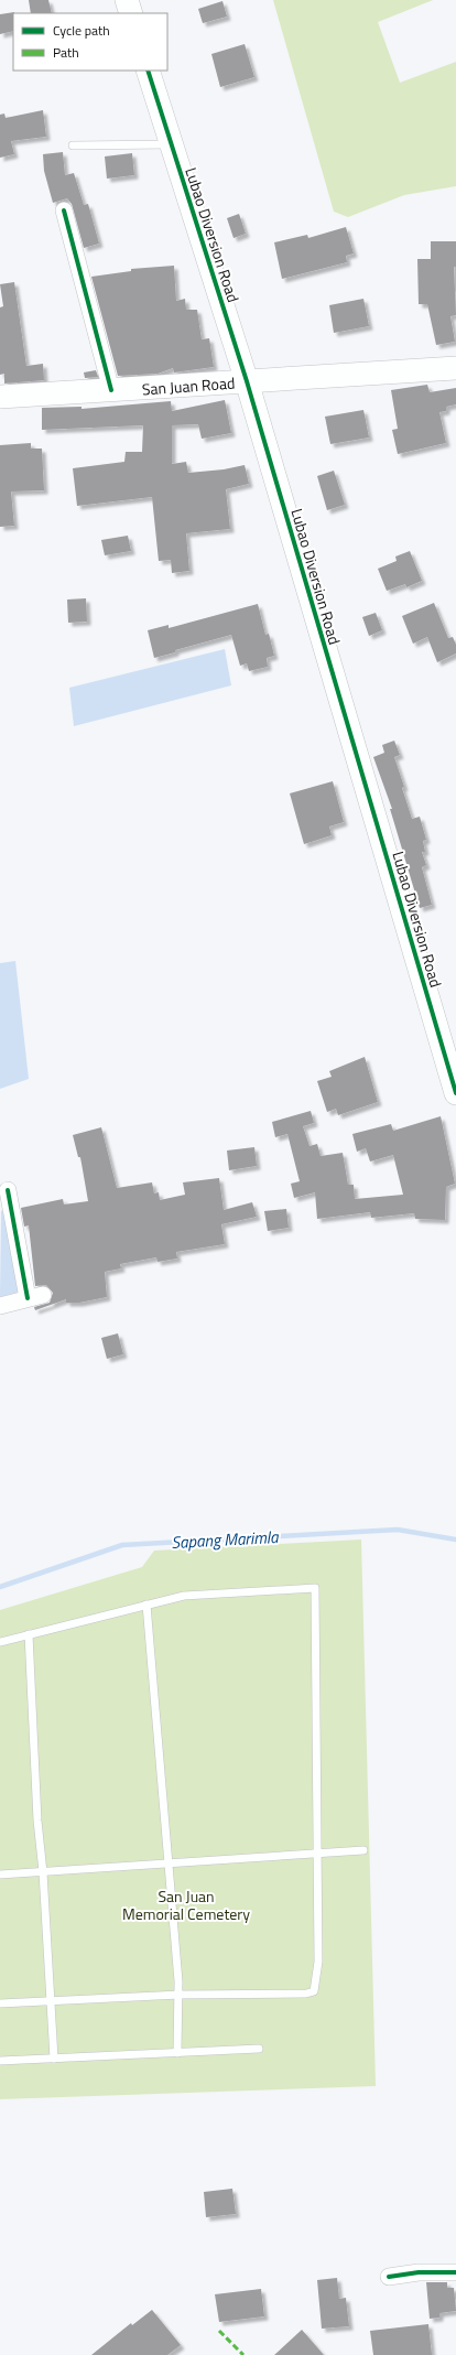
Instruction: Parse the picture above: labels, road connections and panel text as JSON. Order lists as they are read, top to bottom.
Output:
{
  "streets": {
    "street": ["Lubao Diversion Road", "San Juan Road"]
  },
  "crossings": [
    ["Lubao Diversion Road", "San Juan Road"]
  ],
  "water": ["Sapang Marimla"],
  "parks": ["San Juan Memorial Cemetery"],
  "legend": ["Cycle path", "Path"]
}
